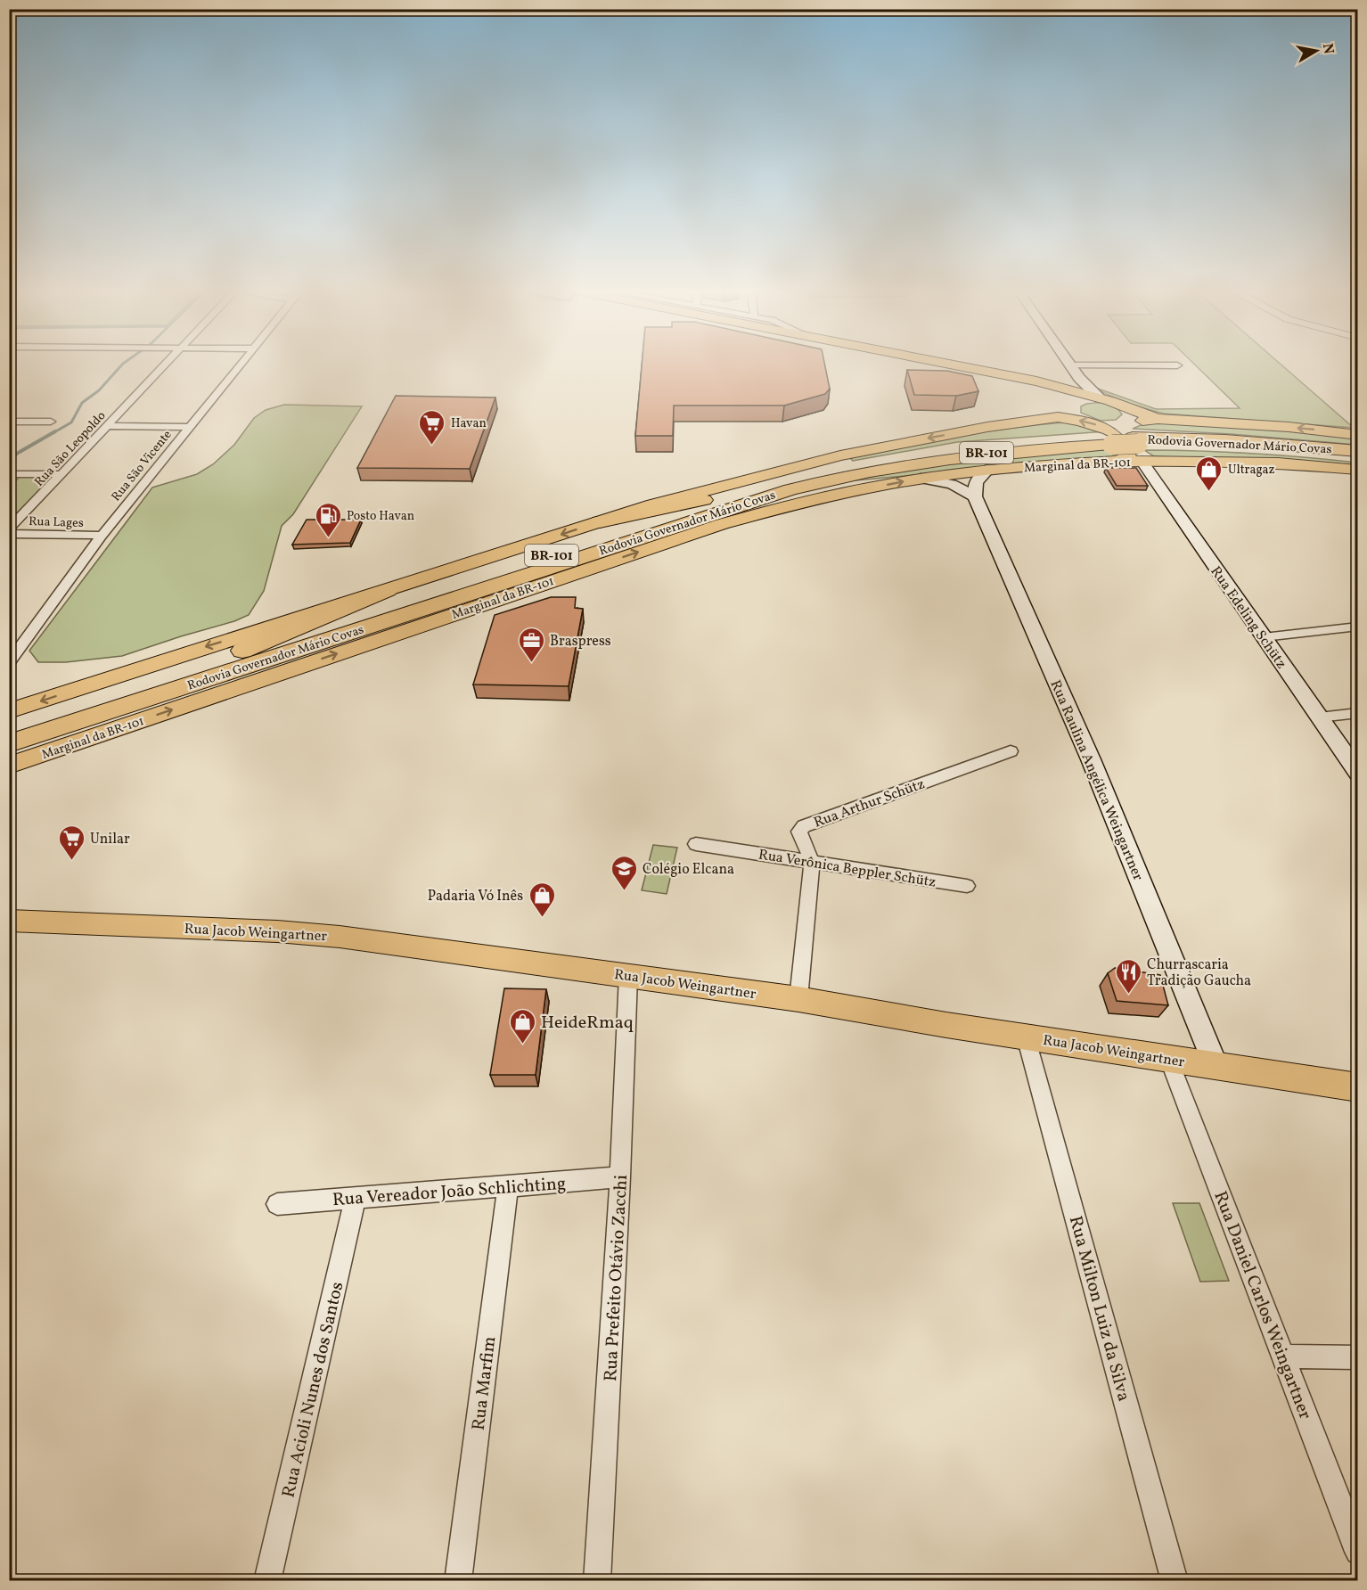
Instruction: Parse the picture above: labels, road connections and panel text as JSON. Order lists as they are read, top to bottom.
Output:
{
  "streets": {
    "highway": ["Rodovia Governador Mário Covas", "BR-101", "Marginal da BR-101"],
    "main road": ["Rua Edeling Schütz", "Rua Raulina Angélica Weingartner", "Rua Jacob Weingartner"],
    "street": [
      "Rua São Leopoldo",
      "Rua São Vicente",
      "Rua Lages",
      "Rua Arthur Schütz",
      "Rua Verônica Beppler Schütz",
      "Rua Vereador João Schlichting",
      "Rua Prefeito Otávio Zacchi",
      "Rua Daniel Carlos Weingartner",
      "Rua Milton Luiz da Silva",
      "Rua Marfim",
      "Rua Acioli Nunes dos Santos"
    ]
  },
  "crossings": [
    ["Rodovia Governador Mário Covas", "Marginal da BR-101"],
    ["Rodovia Governador Mário Covas", "Rua Edeling Schütz"],
    ["Rua São Leopoldo", "Rua Lages"],
    ["Marginal da BR-101", "Rua Edeling Schütz"],
    ["Rua São Vicente", "Rua Lages"],
    ["Rua Raulina Angélica Weingartner", "Rua Jacob Weingartner"],
    ["Rua Arthur Schütz", "Rua Verônica Beppler Schütz"],
    ["Rua Arthur Schütz", "Rua Jacob Weingartner"],
    ["Rua Jacob Weingartner", "Rua Prefeito Otávio Zacchi"],
    ["Rua Jacob Weingartner", "Rua Daniel Carlos Weingartner"],
    ["Rua Jacob Weingartner", "Rua Milton Luiz da Silva"],
    ["Rua Vereador João Schlichting", "Rua Prefeito Otávio Zacchi"],
    ["Rua Vereador João Schlichting", "Rua Marfim"],
    ["Rua Vereador João Schlichting", "Rua Acioli Nunes dos Santos"]
  ],
  "places": {
    "supermarket": ["Havan", "Unilar"],
    "shop": ["Ultragaz", "Padaria Vó Inês", "HeideRmaq"],
    "fuel station": ["Posto Havan"],
    "office": ["Braspress"],
    "school or university": ["Colégio Elcana"],
    "restaurant": ["Churrascaria Tradição Gaucha"]
  },
  "north": "right"
}
